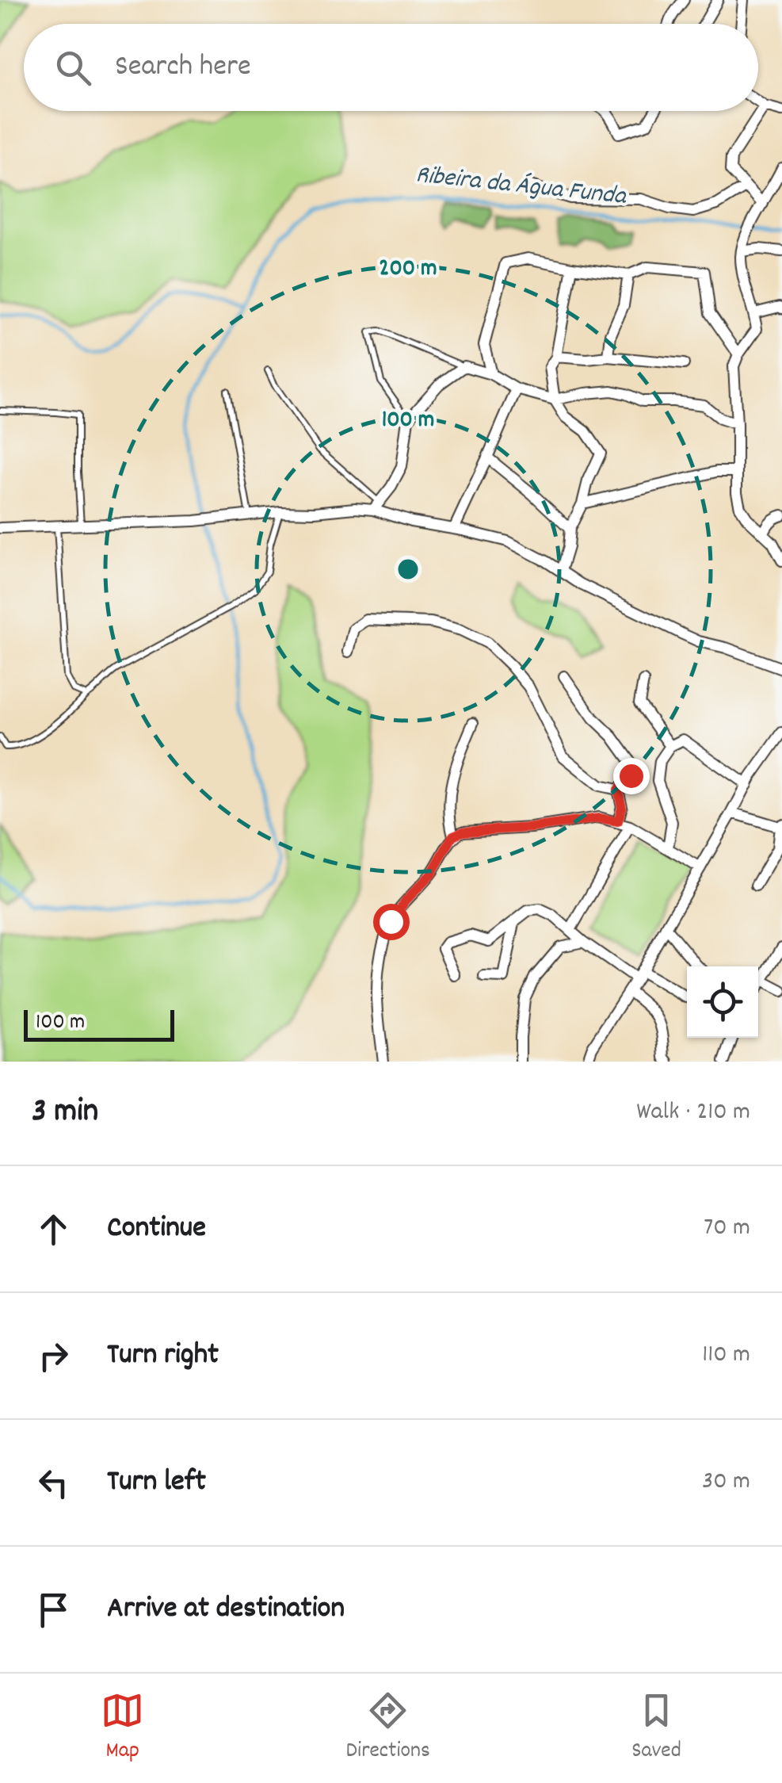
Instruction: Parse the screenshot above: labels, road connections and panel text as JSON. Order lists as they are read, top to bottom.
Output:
{
  "water": ["Ribeira da Água Funda"],
  "scale_bar": "100 m",
  "page": {
    "search": "Search here",
    "scale": "100 m",
    "heading": ["3 min", "Walk · 210 m"],
    "list": [
      ["Continue", "70 m"],
      ["Turn right", "110 m"],
      ["Turn left", "30 m"],
      "Arrive at destination"
    ],
    "nav": ["Map", "Directions", "Saved"]
  },
  "rings": ["200 m", "100 m"]
}
